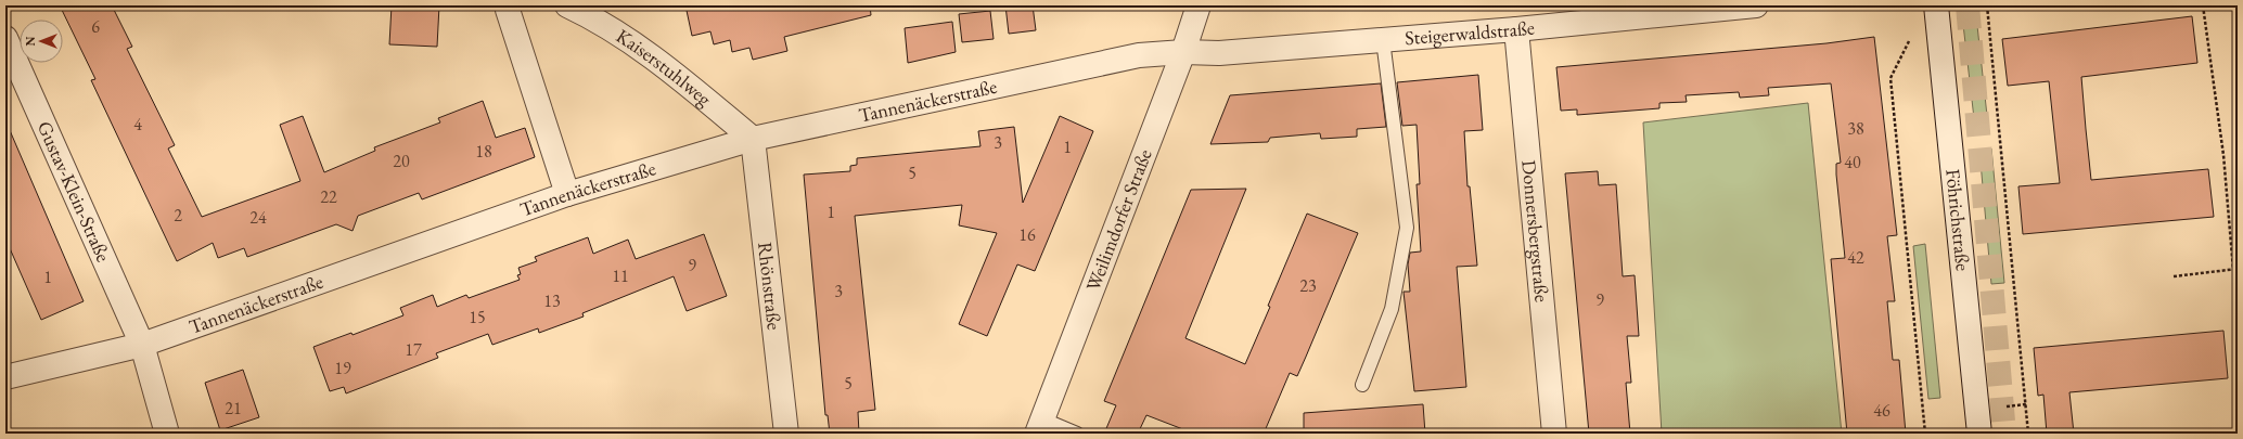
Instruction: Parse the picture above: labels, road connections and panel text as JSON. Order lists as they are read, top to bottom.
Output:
{
  "streets": {
    "street": [
      "Steigerwaldstraße",
      "Kaiserstuhlweg",
      "Tannenäckerstraße",
      "Gustav-Klein-Straße",
      "Weilimdorfer Straße",
      "Föhrichstraße",
      "Donnersbergstraße",
      "Rhönstraße"
    ]
  },
  "crossings": [
    ["Steigerwaldstraße", "Tannenäckerstraße"],
    ["Steigerwaldstraße", "Weilimdorfer Straße"],
    ["Steigerwaldstraße", "Donnersbergstraße"],
    ["Kaiserstuhlweg", "Tannenäckerstraße"],
    ["Kaiserstuhlweg", "Rhönstraße"],
    ["Tannenäckerstraße", "Gustav-Klein-Straße"],
    ["Tannenäckerstraße", "Weilimdorfer Straße"],
    ["Tannenäckerstraße", "Rhönstraße"]
  ],
  "house_numbers": [
    "6",
    "4",
    "38",
    "3",
    "1",
    "18",
    "20",
    "40",
    "5",
    "22",
    "1",
    "2",
    "24",
    "16",
    "42",
    "9",
    "11",
    "1",
    "23",
    "3",
    "9",
    "13",
    "15",
    "17",
    "19",
    "5",
    "21",
    "46"
  ],
  "north": "left"
}
